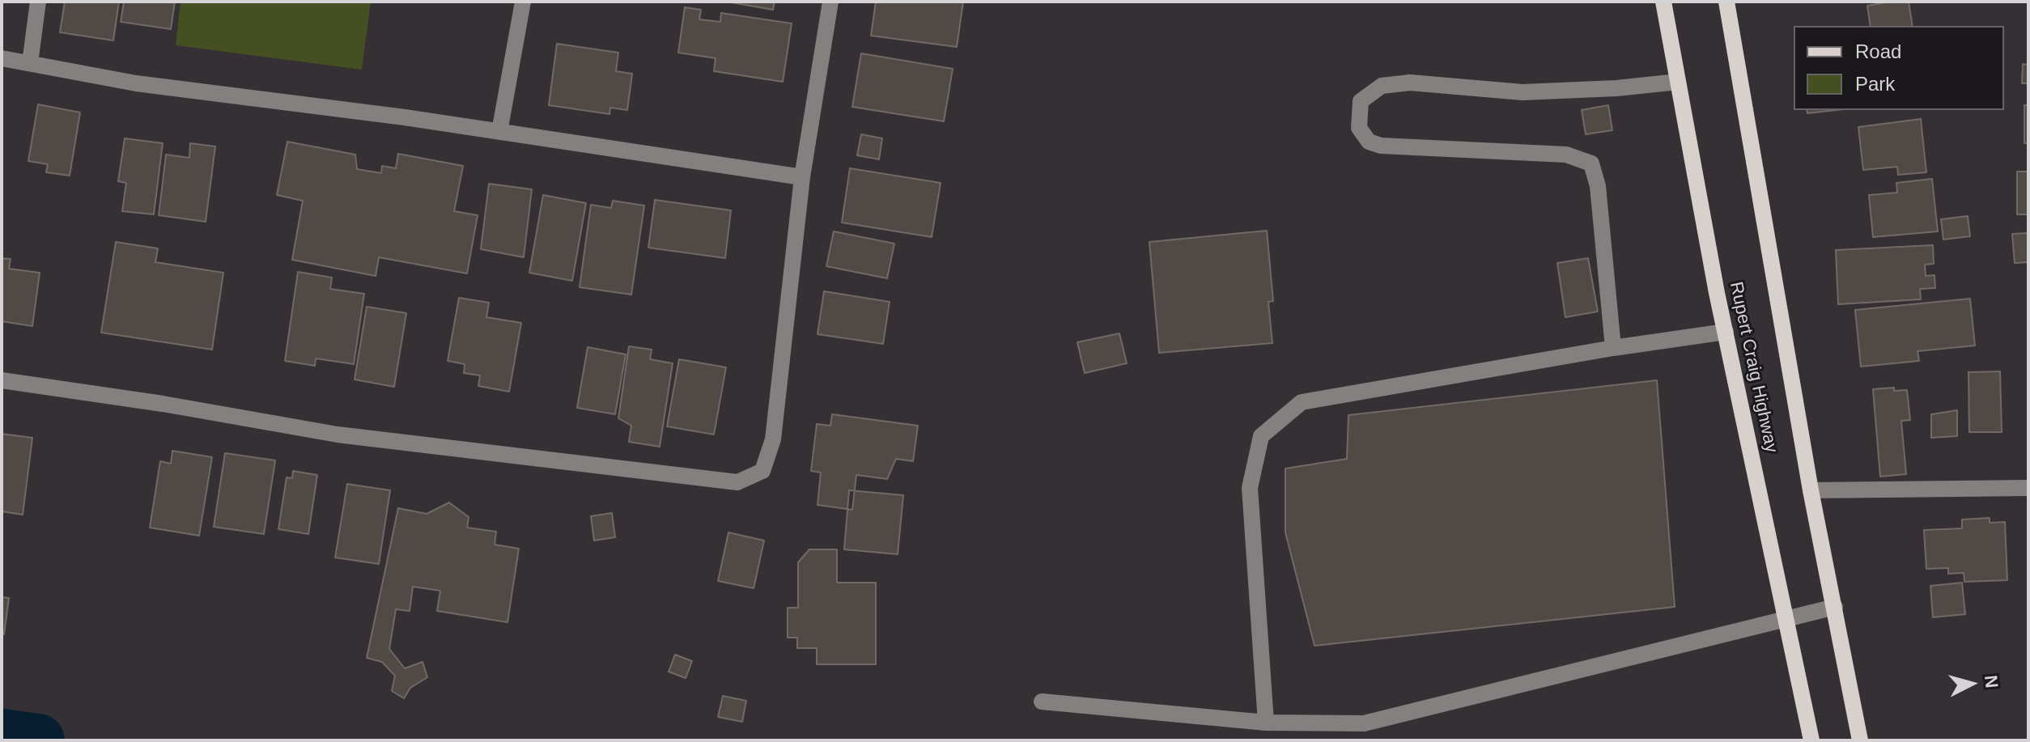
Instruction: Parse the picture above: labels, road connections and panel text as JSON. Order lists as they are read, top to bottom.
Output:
{
  "streets": {
    "main road": ["Rupert Craig Highway"]
  },
  "legend": ["Road", "Park"],
  "north": "right"
}
